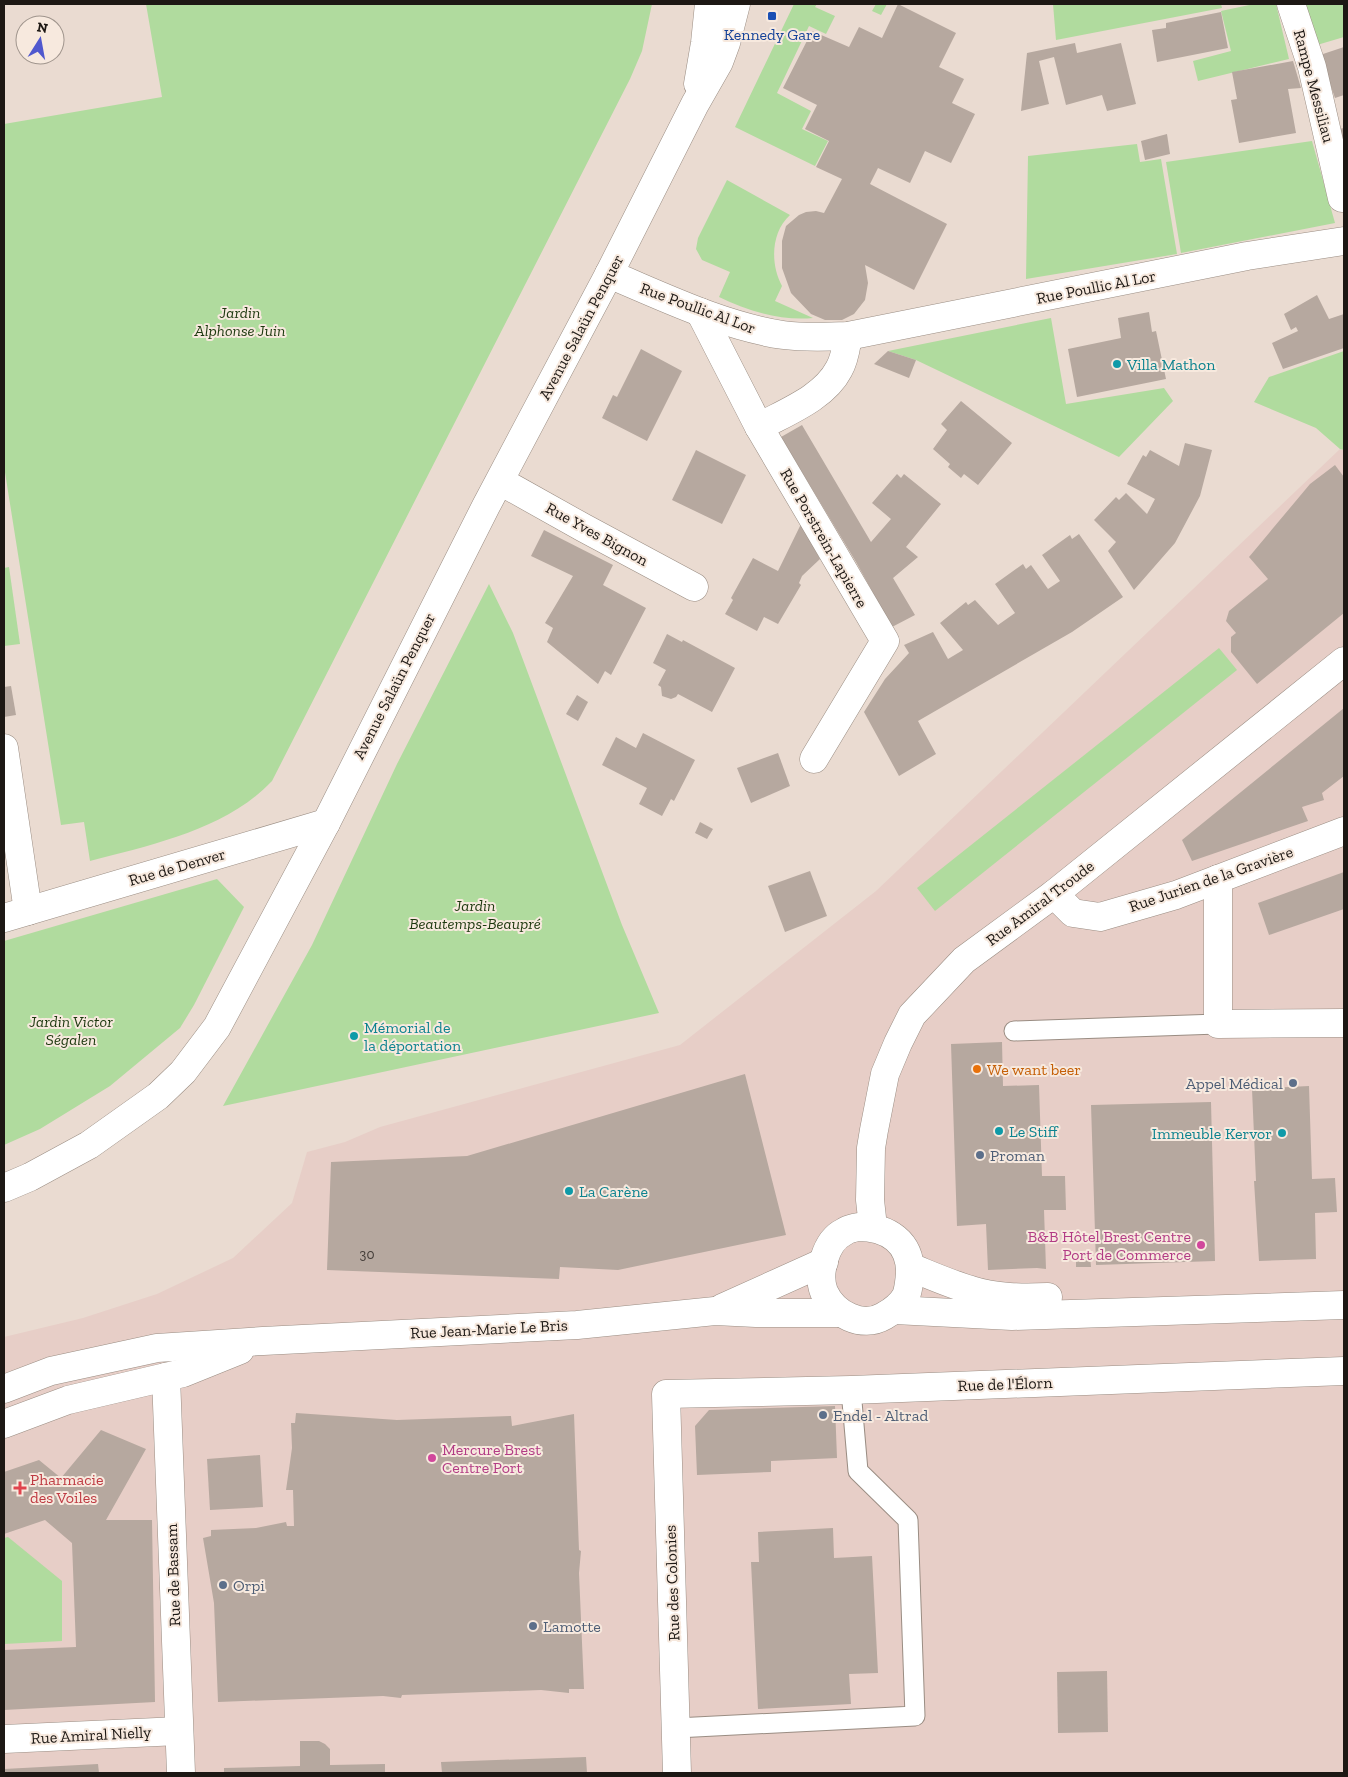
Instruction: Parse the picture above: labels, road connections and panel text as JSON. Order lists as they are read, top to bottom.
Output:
{
  "streets": {
    "street": [
      "Rampe Messiliau",
      "Rue Poullic Al Lor",
      "Avenue Salaün Penquer",
      "Rue Yves Bignon",
      "Rue Porstrein-Lapierre",
      "Rue de Denver",
      "Rue Jurien de la Gravière",
      "Rue Amiral Troude",
      "Rue Jean-Marie Le Bris",
      "Rue de l'Élorn",
      "Rue de Bassam",
      "Rue des Colonies",
      "Rue Amiral Nielly"
    ]
  },
  "crossings": [
    ["Rue Poullic Al Lor", "Avenue Salaün Penquer"],
    ["Rue Poullic Al Lor", "Rue Porstrein-Lapierre"],
    ["Avenue Salaün Penquer", "Rue Yves Bignon"],
    ["Avenue Salaün Penquer", "Rue de Denver"],
    ["Rue Jurien de la Gravière", "Rue Amiral Troude"],
    ["Rue Amiral Troude", "Rue Jean-Marie Le Bris"],
    ["Rue Jean-Marie Le Bris", "Rue de Bassam"],
    ["Rue de l'Élorn", "Rue des Colonies"],
    ["Rue de Bassam", "Rue Amiral Nielly"]
  ],
  "parks": ["Jardin Alphonse Juin", "Jardin Beautemps-Beaupré", "Jardin Victor Ségalen"],
  "places": {
    "transit": ["Kennedy Gare"],
    "other": [
      "Villa Mathon",
      "Mémorial de la déportation",
      "We want beer",
      "Appel Médical",
      "Le Stiff",
      "Immeuble Kervor",
      "Proman",
      "La Carène",
      "B&B Hôtel Brest Centre Port de Commerce",
      "Endel - Altrad",
      "Mercure Brest Centre Port",
      "Orpi",
      "Lamotte"
    ],
    "health": ["Pharmacie des Voiles"]
  },
  "house_numbers": ["30"],
  "north": "top"
}
